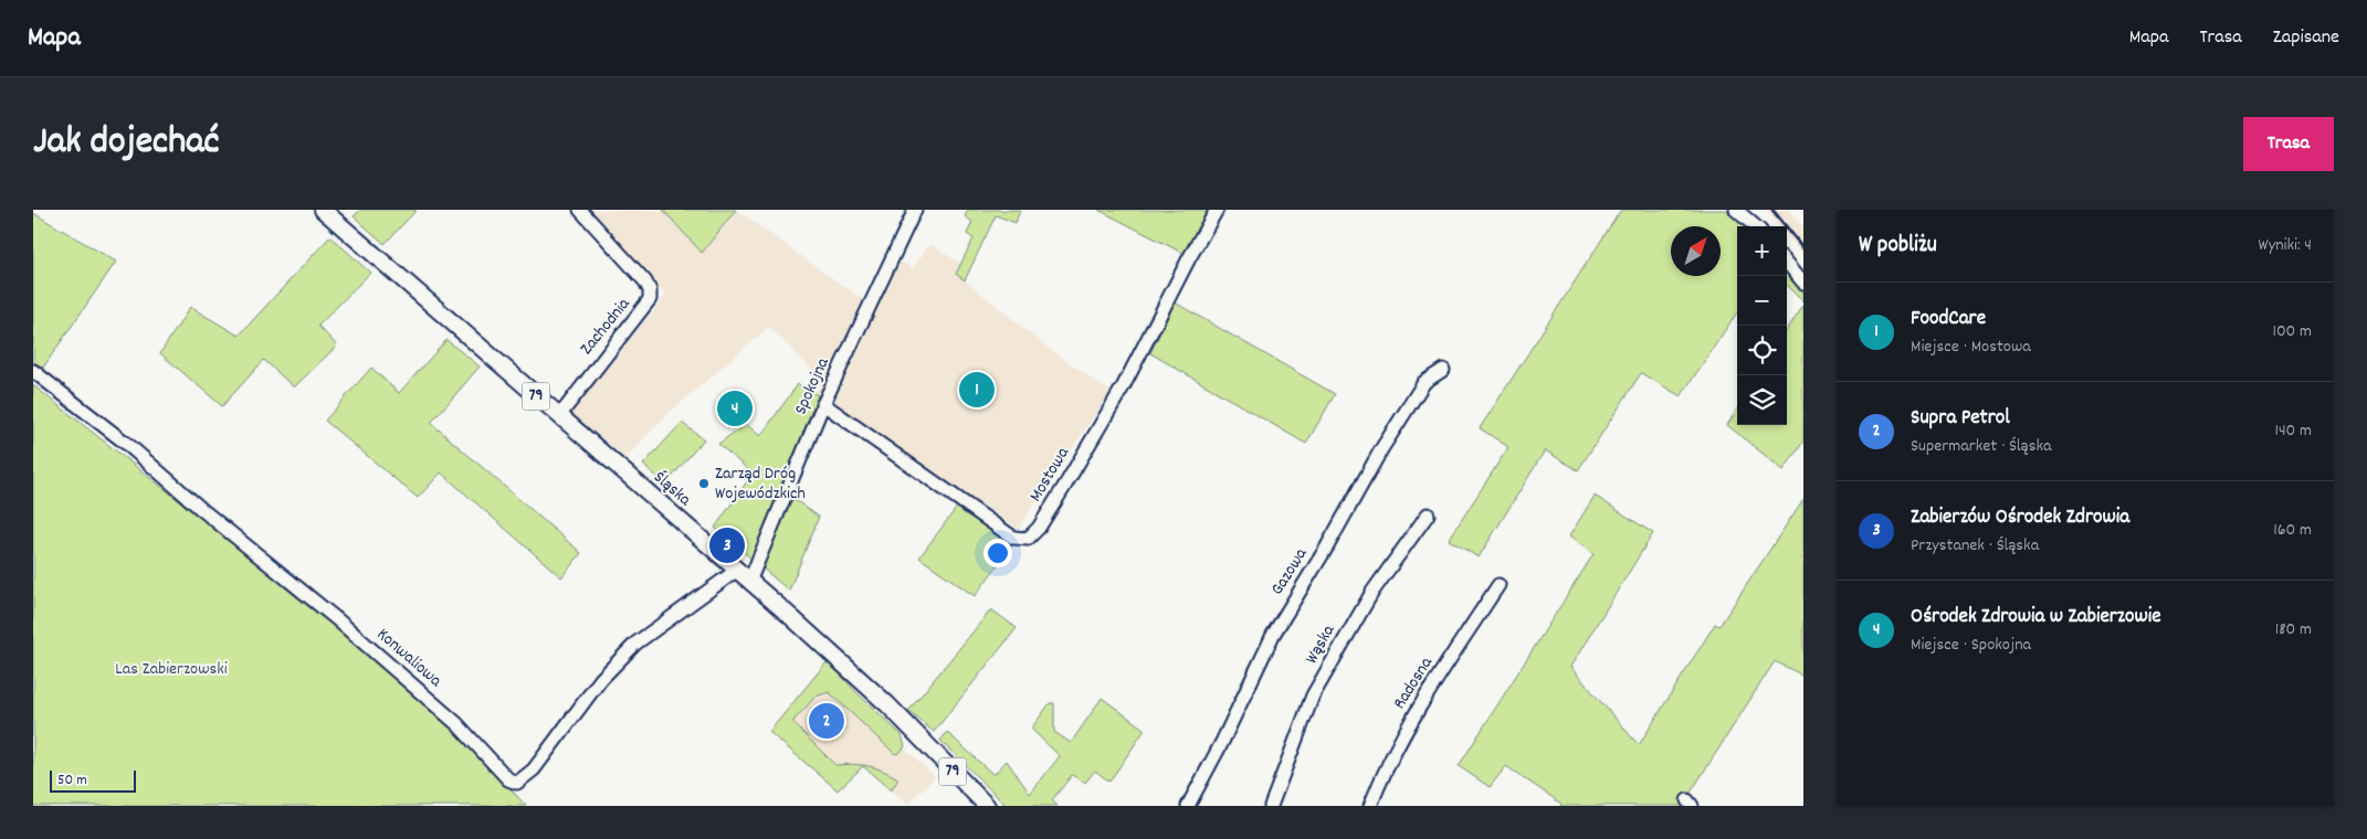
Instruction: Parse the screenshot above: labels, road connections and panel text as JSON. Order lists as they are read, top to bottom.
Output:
{
  "streets": {
    "main road": ["79", "Śląska"],
    "street": [
      "Zachodnia",
      "Spokojna",
      "Mostowa",
      "Gazowa",
      "Wąska",
      "Konwaliowa",
      "Radosna"
    ]
  },
  "crossings": [
    ["Zachodnia", "Śląska"],
    ["Spokojna", "Mostowa"],
    ["Spokojna", "Śląska"],
    ["Śląska", "Konwaliowa"]
  ],
  "parks": ["Las Zabierzowski"],
  "places": ["Zarząd Dróg Wojewódzkich"],
  "scale_bar": "50 m",
  "north": "top right",
  "page": {
    "header": "Mapa",
    "nav": ["Mapa", "Trasa", "Zapisane"],
    "title": "Jak dojechać",
    "buttons": "Trasa",
    "heading": ["W pobliżu", "Wyniki: 4"],
    "map_buttons": ["+", "−"],
    "list": [
      {
        "mark": "1",
        "name": "FoodCare",
        "note": "Miejsce · Mostowa",
        "value": "100 m"
      },
      {
        "mark": "2",
        "name": "Supra Petrol",
        "note": "Supermarket · Śląska",
        "value": "140 m"
      },
      {
        "mark": "3",
        "name": "Zabierzów Ośrodek Zdrowia",
        "note": "Przystanek · Śląska",
        "value": "160 m"
      },
      {
        "mark": "4",
        "name": "Ośrodek Zdrowia w Zabierzowie",
        "note": "Miejsce · Spokojna",
        "value": "180 m"
      }
    ],
    "pins": [
      "1",
      "4",
      "3",
      "2"
    ],
    "scale": "50 m"
  }
}
